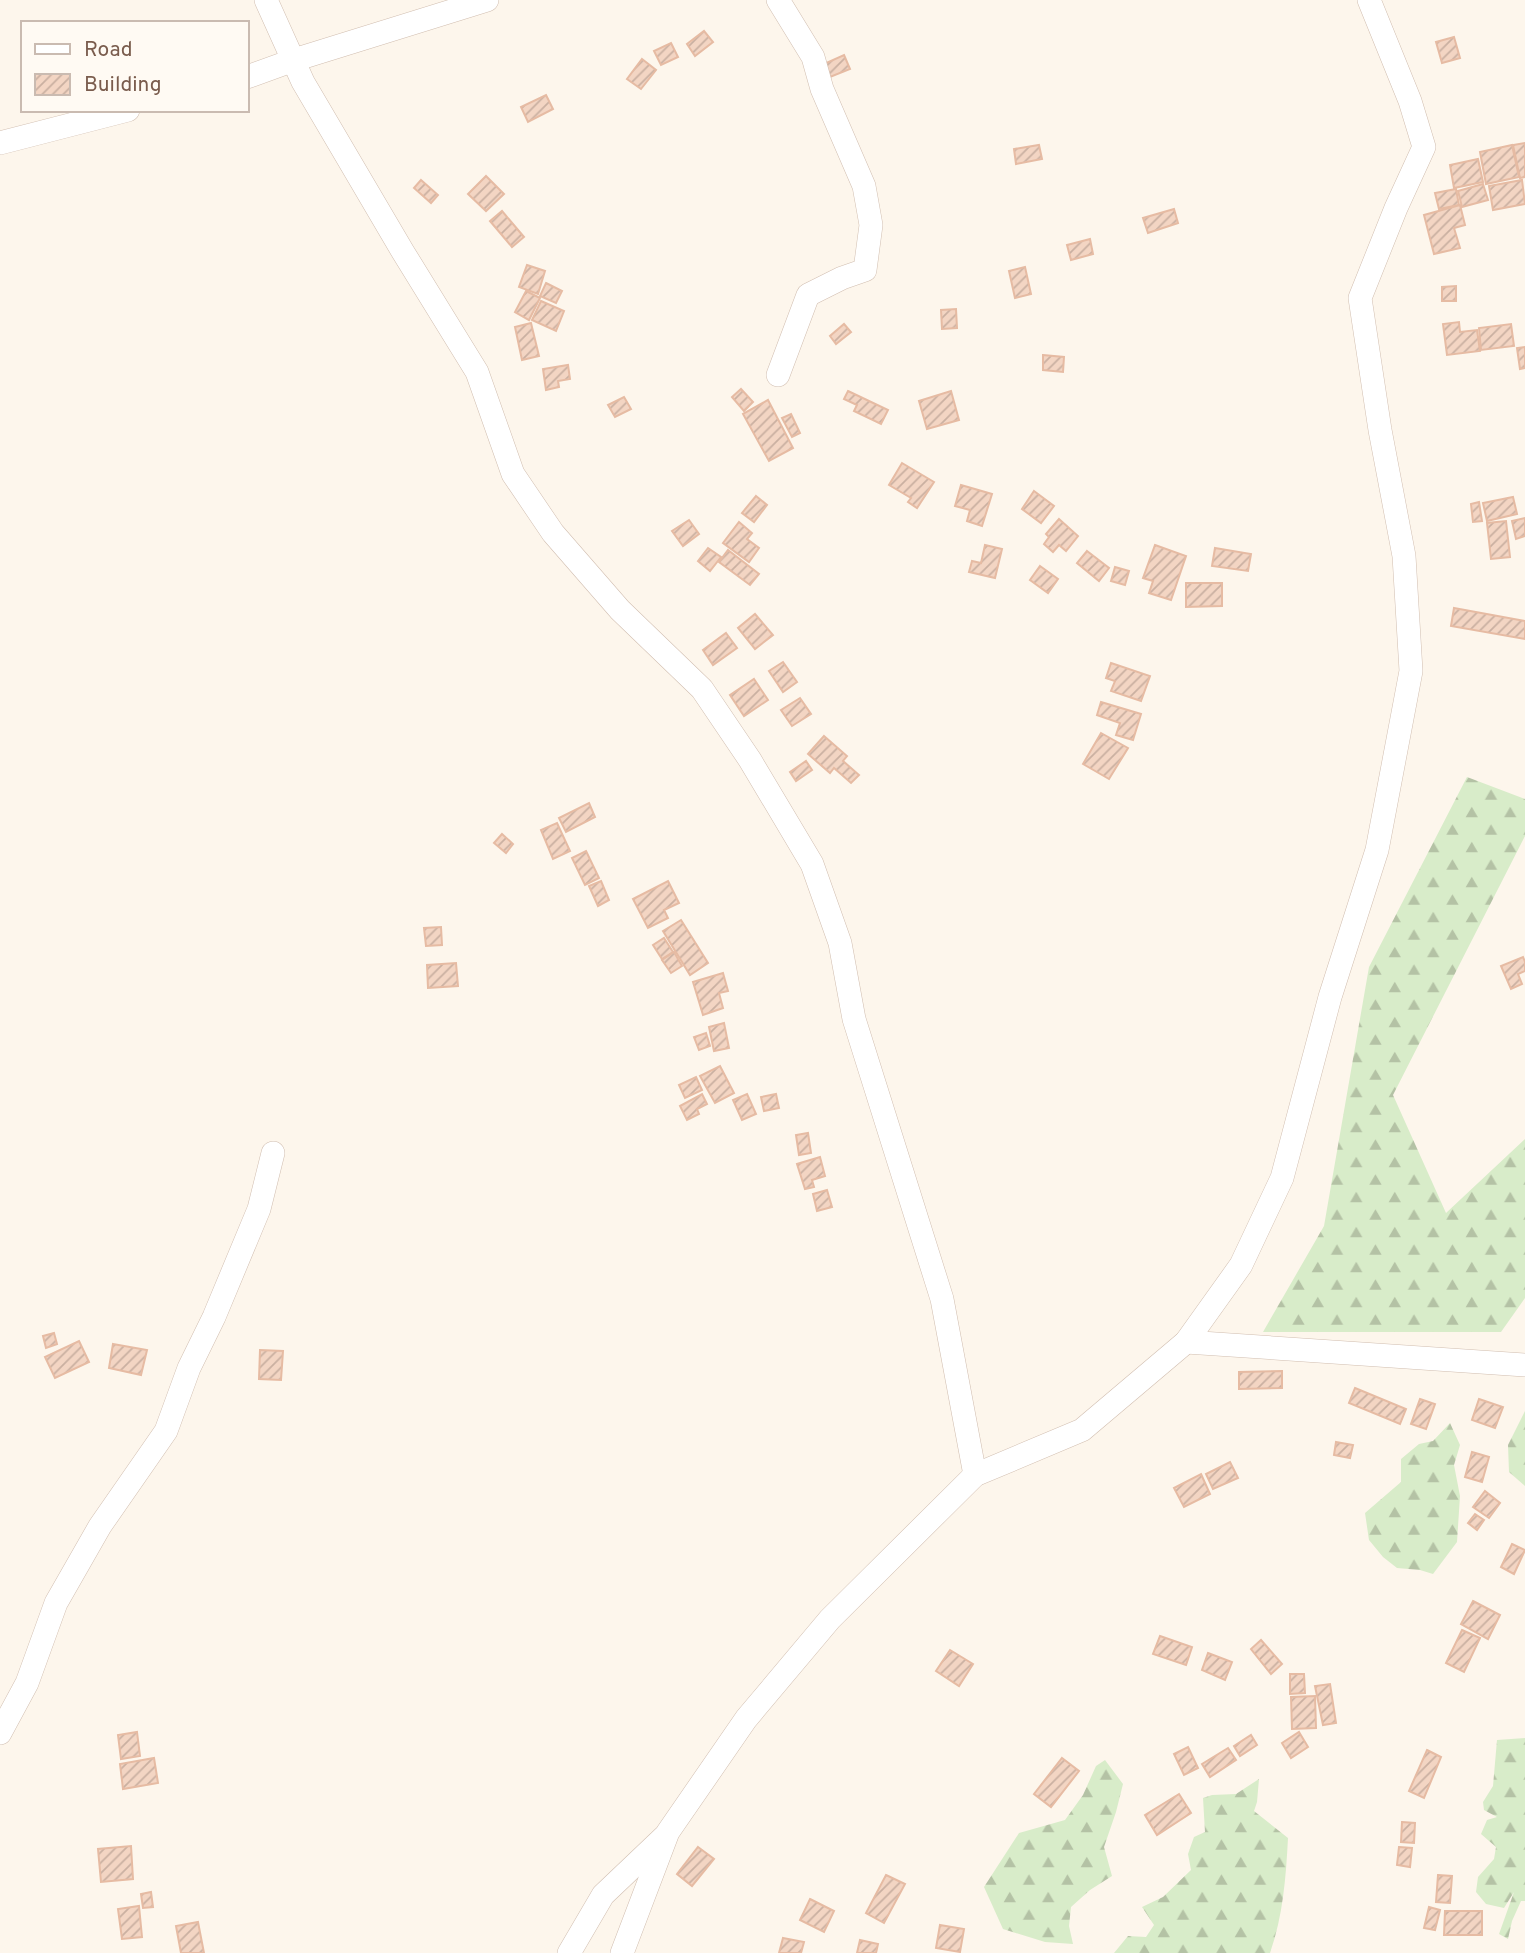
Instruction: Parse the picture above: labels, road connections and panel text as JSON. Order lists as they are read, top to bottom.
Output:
{
  "legend": ["Road", "Building"]
}
